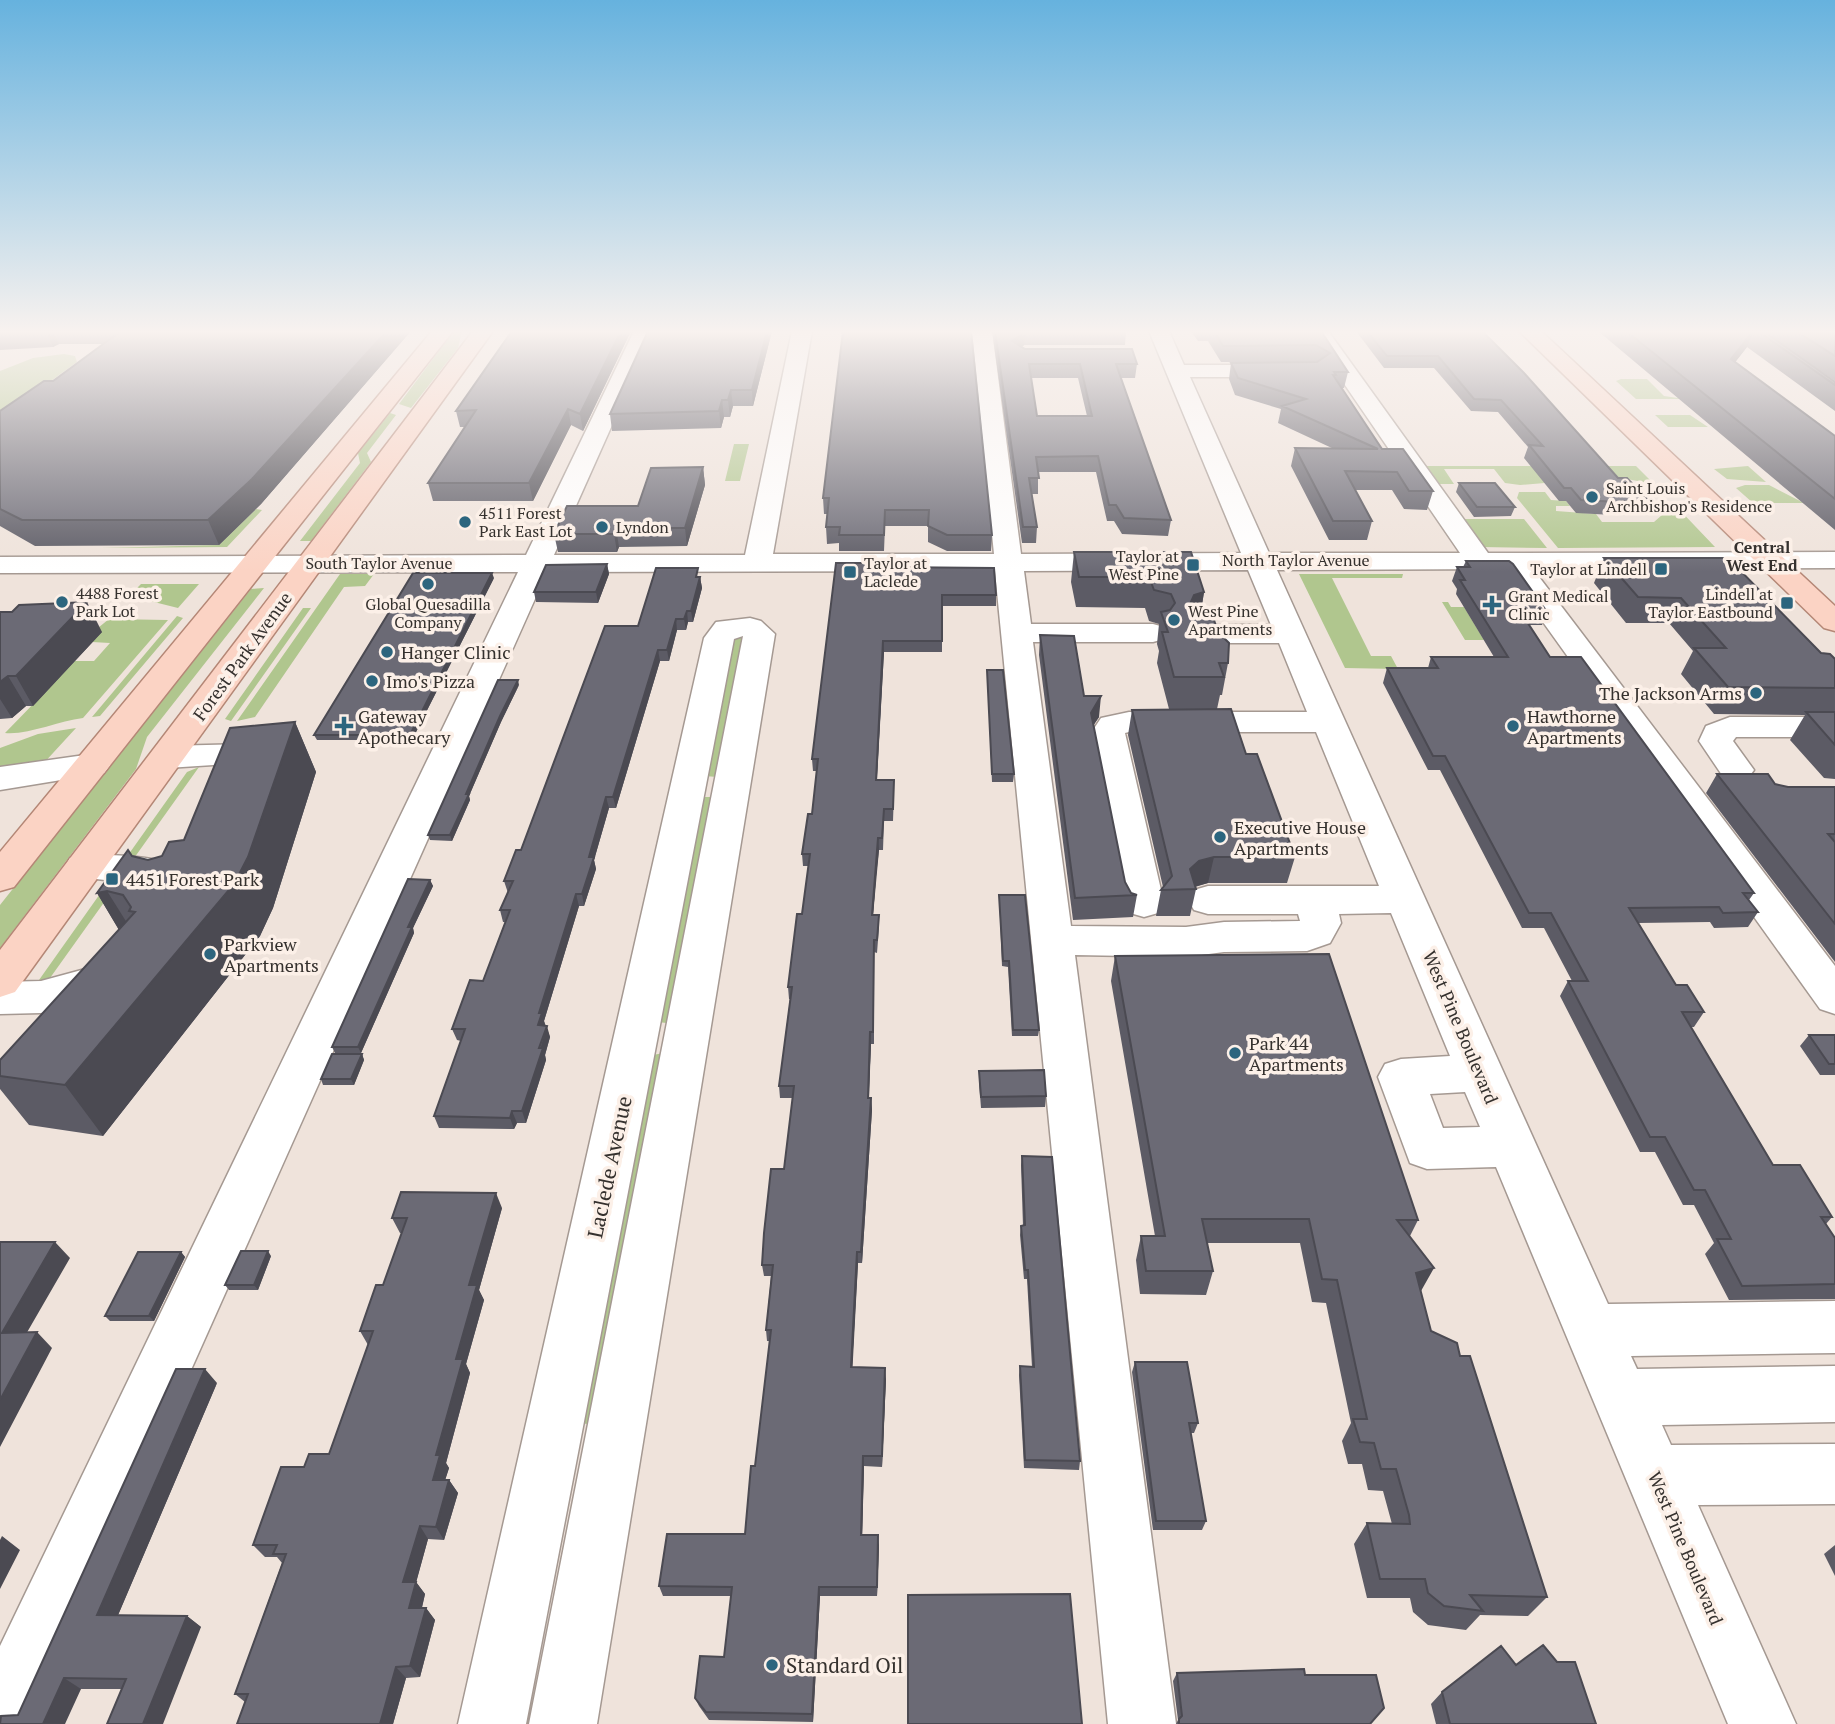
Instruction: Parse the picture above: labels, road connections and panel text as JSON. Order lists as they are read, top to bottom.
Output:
{
  "streets": {
    "main road": ["Forest Park Avenue"],
    "street": [
      "North Taylor Avenue",
      "South Taylor Avenue",
      "West Pine Boulevard",
      "Laclede Avenue"
    ]
  },
  "crossings": [
    ["North Taylor Avenue", "South Taylor Avenue"],
    ["North Taylor Avenue", "West Pine Boulevard"],
    ["South Taylor Avenue", "Forest Park Avenue"]
  ],
  "districts": ["Central West End"],
  "places": {
    "other": [
      "Saint Louis Archbishop's Residence",
      "4511 Forest Park East Lot",
      "Lyndon",
      "Global Quesadilla Company",
      "4488 Forest Park Lot",
      "West Pine Apartments",
      "Hanger Clinic",
      "Imo's Pizza",
      "The Jackson Arms",
      "Hawthorne Apartments",
      "Executive House Apartments",
      "Parkview Apartments",
      "Park 44 Apartments",
      "Standard Oil"
    ],
    "transit": [
      "Taylor at West Pine",
      "Taylor at Lindell",
      "Taylor at Laclede",
      "Lindell at Taylor Eastbound",
      "4451 Forest Park"
    ],
    "health": ["Grant Medical Clinic", "Gateway Apothecary"]
  }
}
